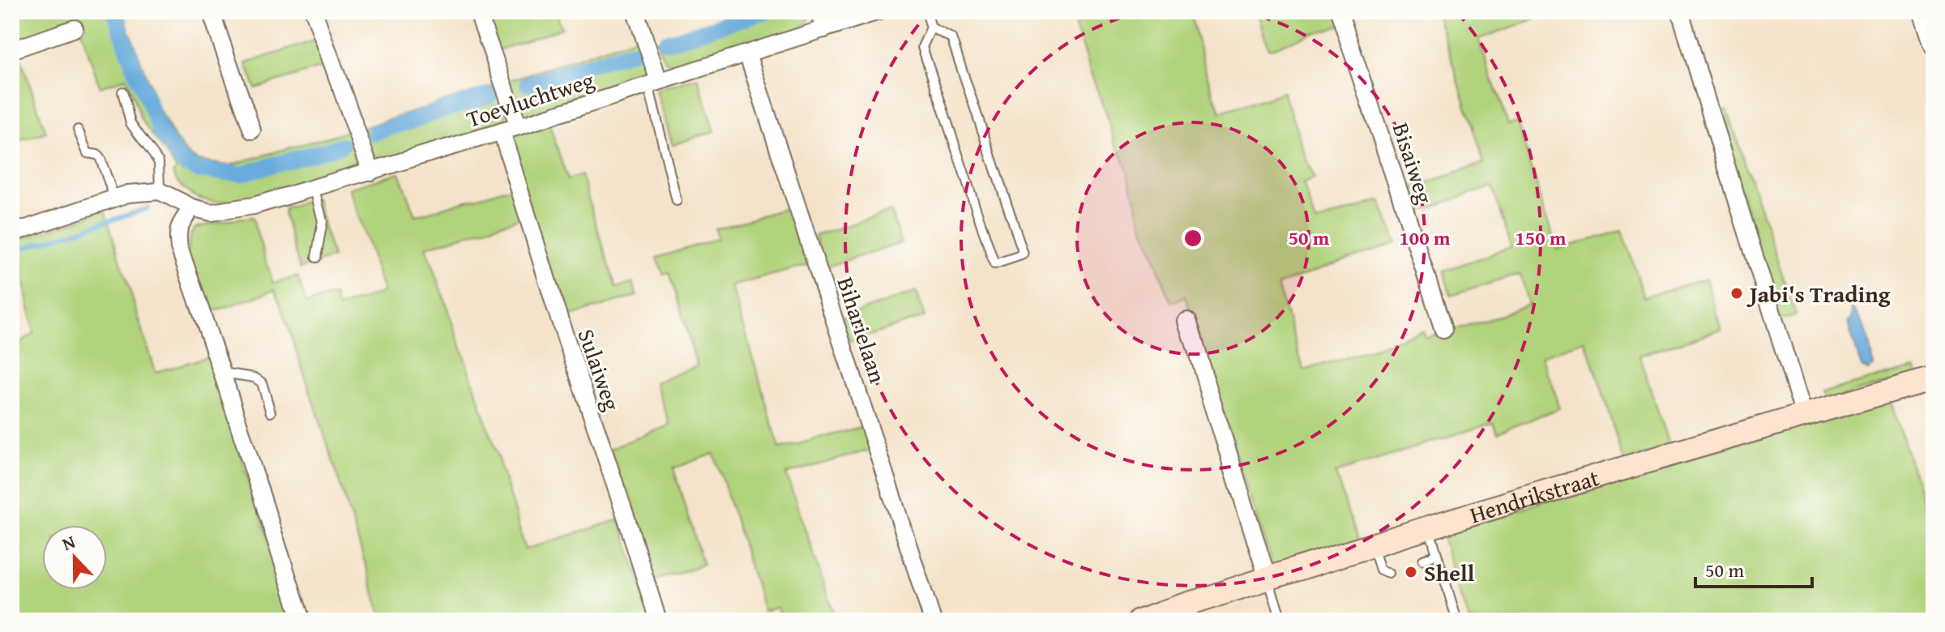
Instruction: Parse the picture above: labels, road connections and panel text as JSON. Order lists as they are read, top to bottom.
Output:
{
  "streets": {
    "street": [
      "Toevluchtweg",
      "Bisaiweg",
      "Biharielaan",
      "Sulaiweg",
      "Hendrikstraat"
    ]
  },
  "crossings": [
    ["Toevluchtweg", "Biharielaan"],
    ["Toevluchtweg", "Sulaiweg"]
  ],
  "places": ["Jabi's Trading", "Shell"],
  "scale_bar": "50 m",
  "north": "top",
  "rings": ["50 m", "100 m", "150 m"]
}
